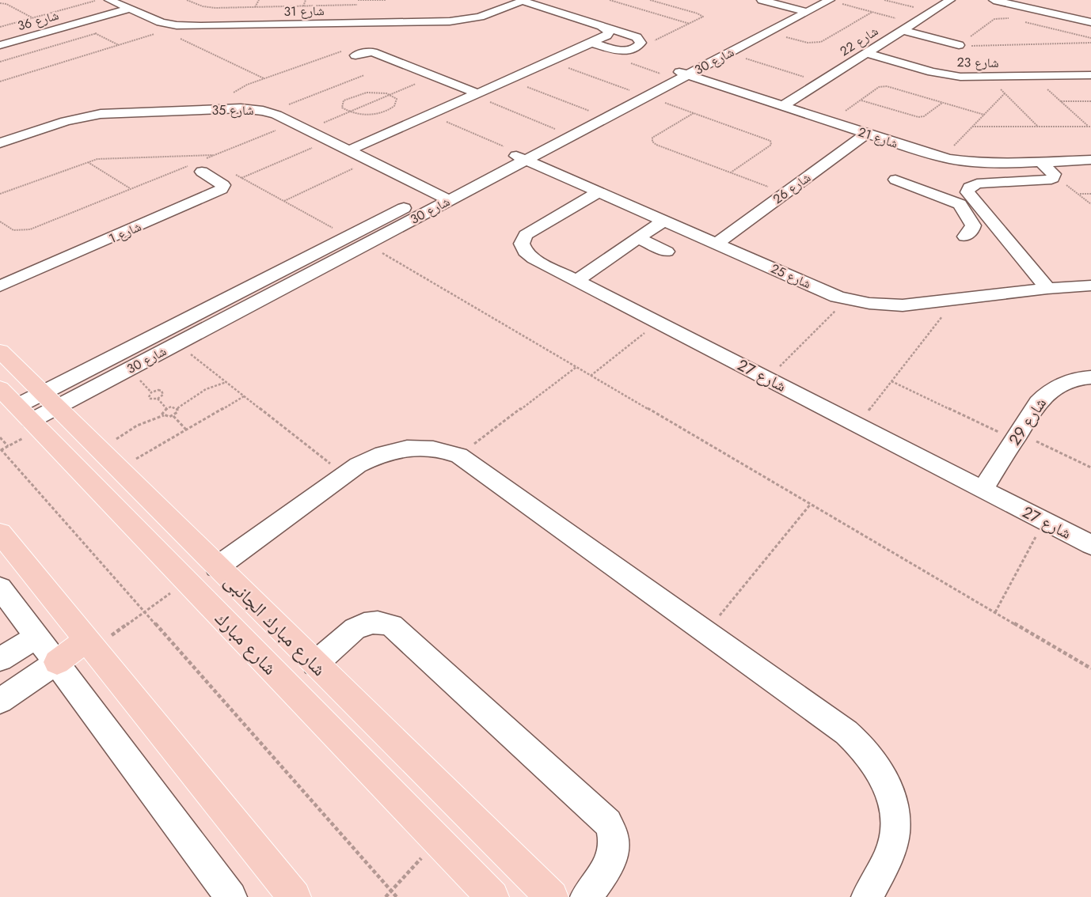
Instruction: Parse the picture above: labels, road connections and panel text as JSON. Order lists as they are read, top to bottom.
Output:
{
  "streets": {
    "main road": ["شارع مبارك الجانبى", "شارع مبارك"],
    "street": [
      "شارع 31",
      "شارع 36",
      "شارع 22",
      "شارع 30",
      "شارع 23",
      "شارع 35",
      "شارع 21",
      "شارع 26",
      "شارع 1",
      "شارع 25",
      "شارع 27",
      "شارع 29"
    ]
  },
  "crossings": [
    ["شارع 31", "شارع 36"],
    ["شارع 22", "شارع 23"],
    ["شارع 22", "شارع 21"],
    ["شارع 30", "شارع 35"],
    ["شارع 30", "شارع 21"],
    ["شارع 30", "شارع 25"],
    ["شارع 30", "شارع مبارك الجانبى"],
    ["شارع 30", "شارع مبارك"],
    ["شارع 21", "شارع 26"],
    ["شارع 26", "شارع 25"],
    ["شارع 25", "شارع 27"],
    ["شارع 27", "شارع 29"]
  ]
}
